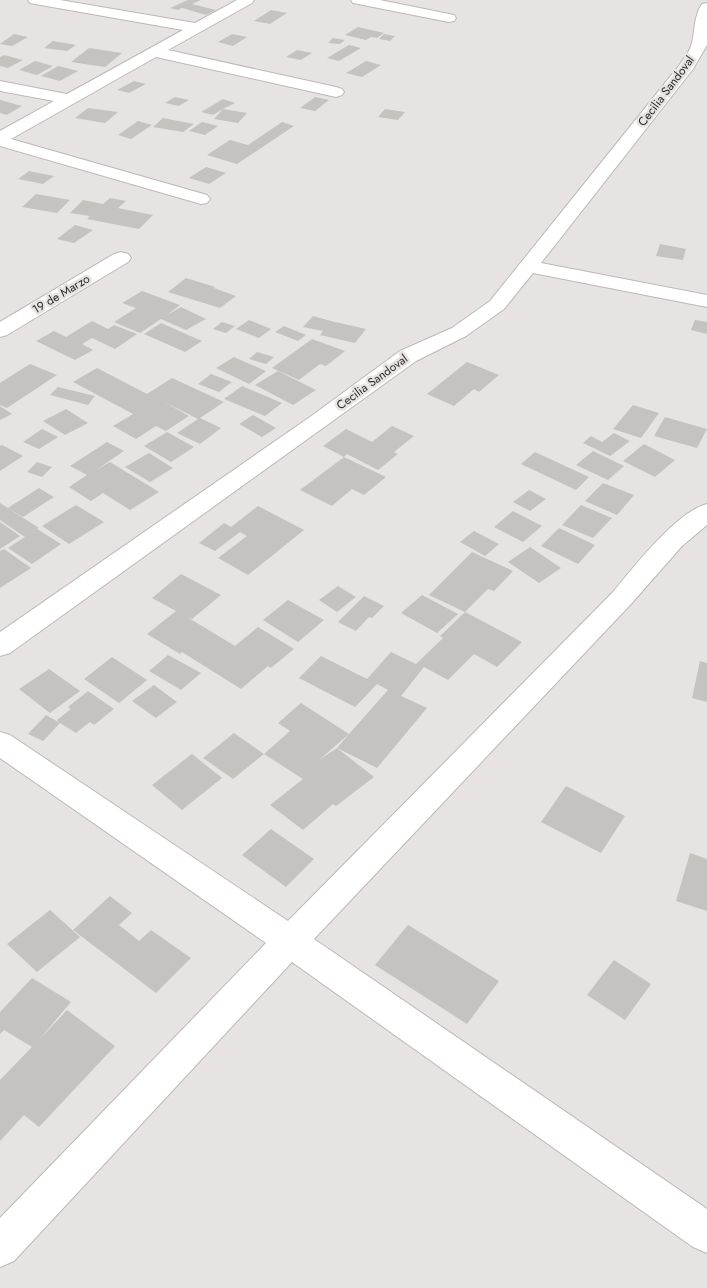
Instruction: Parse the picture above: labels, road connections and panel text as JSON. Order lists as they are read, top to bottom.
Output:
{
  "streets": {
    "street": ["Cecilia Sandoval", "19 de Marzo"]
  }
}
